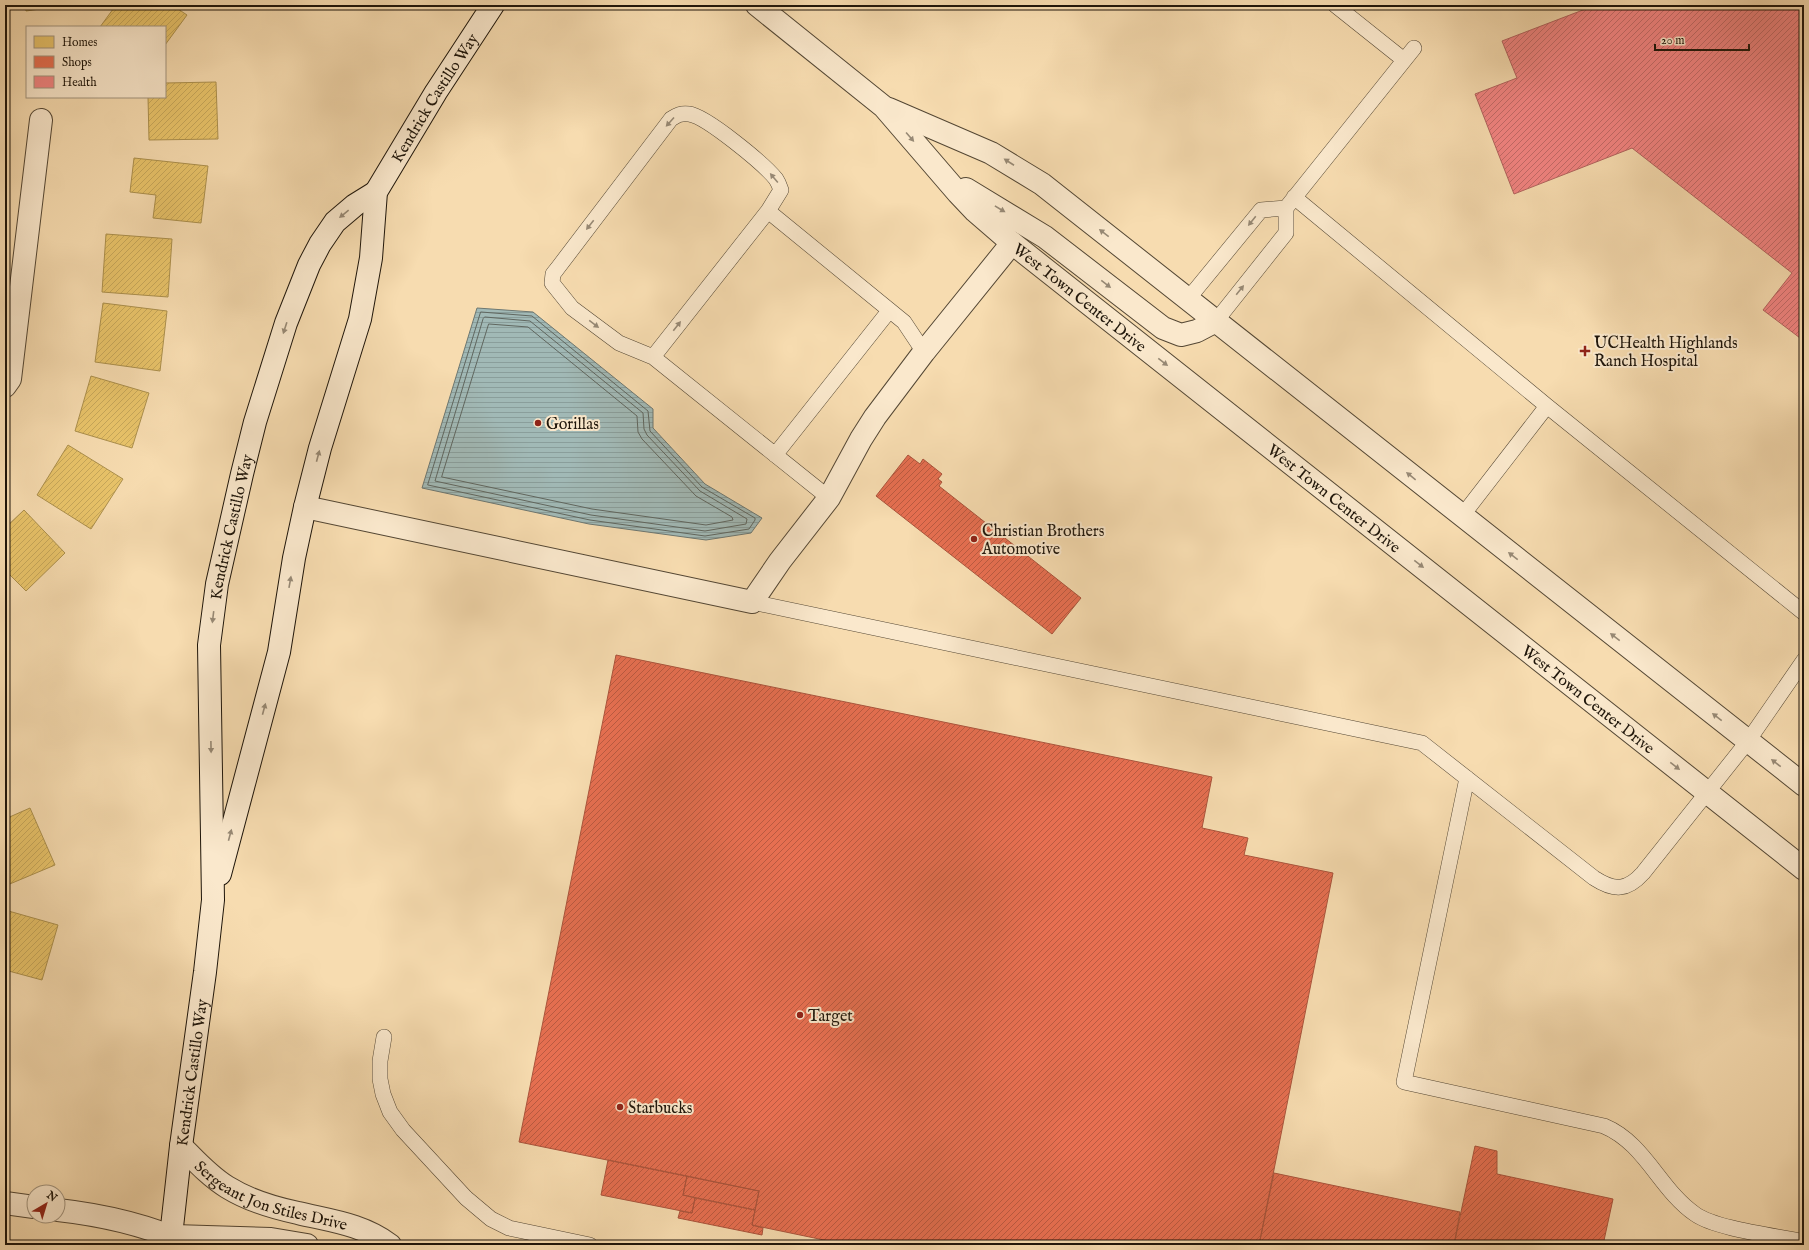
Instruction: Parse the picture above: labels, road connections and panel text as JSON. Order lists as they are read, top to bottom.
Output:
{
  "streets": {
    "street": ["Kendrick Castillo Way", "West Town Center Drive", "Sergeant Jon Stiles Drive"]
  },
  "crossings": [
    ["Kendrick Castillo Way", "Sergeant Jon Stiles Drive"]
  ],
  "places": {
    "health": ["UCHealth Highlands Ranch Hospital"],
    "other": [
      "Gorillas",
      "Christian Brothers Automotive",
      "Target",
      "Starbucks"
    ]
  },
  "legend": ["Homes", "Shops", "Health"],
  "scale_bar": "20 m",
  "north": "top right"
}
